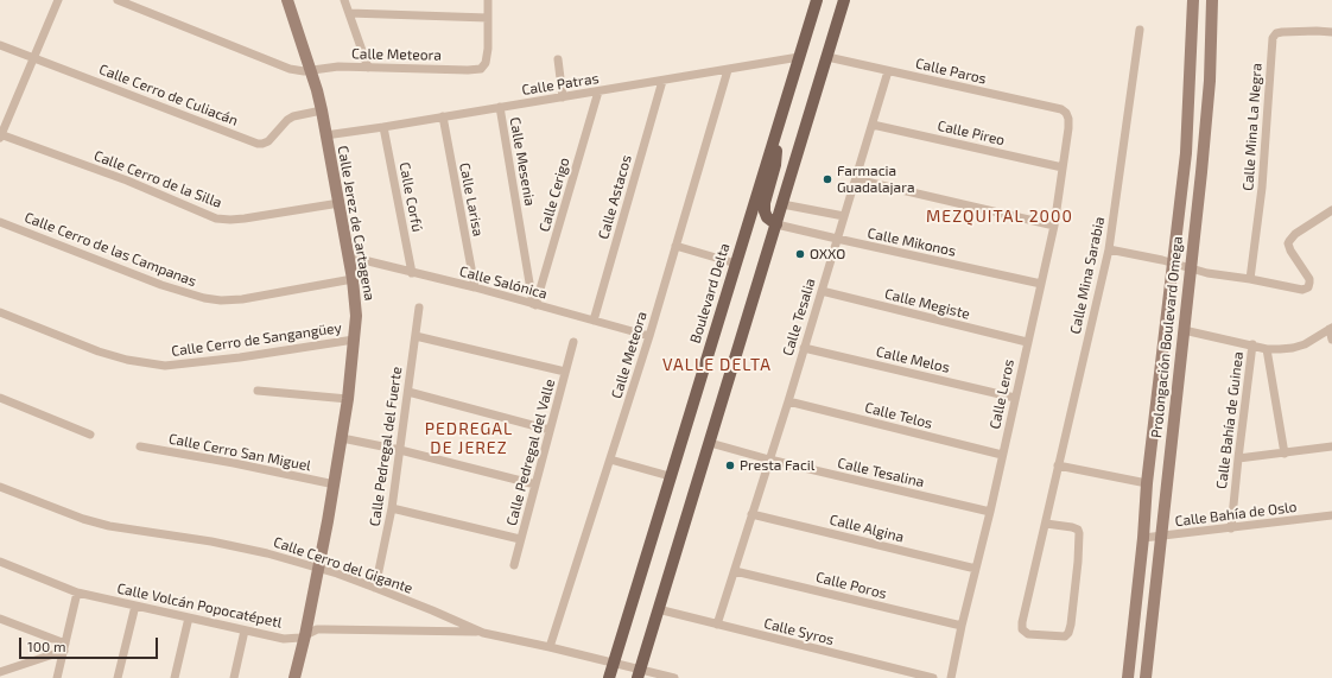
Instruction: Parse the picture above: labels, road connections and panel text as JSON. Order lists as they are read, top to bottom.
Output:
{
  "streets": {
    "main road": ["Boulevard Delta"],
    "street": [
      "Calle Meteora",
      "Calle Paros",
      "Calle Patras",
      "Calle Cerro de Culiacán",
      "Calle Mina La Negra",
      "Calle Pireo",
      "Calle Mesenia",
      "Calle Cerro de la Silla",
      "Calle Cerigo",
      "Calle Corfú",
      "Calle Astacos",
      "Calle Larisa",
      "Calle Jerez de Cartagena",
      "Calle Mikonos",
      "Calle Cerro de las Campanas",
      "Calle Mina Sarabia",
      "Calle Salónica",
      "Calle Megiste",
      "Calle Tesalia",
      "Prolongación Boulevard Omega",
      "Calle Cerro de Sangangüey",
      "Calle Melos",
      "Calle Leros",
      "Calle Telos",
      "Calle Bahía de Guinea",
      "Calle Pedregal del Fuerte",
      "Calle Cerro San Miguel",
      "Calle Pedregal del Valle",
      "Calle Tesalina",
      "Calle Bahía de Oslo",
      "Calle Algina",
      "Calle Cerro del Gigante",
      "Calle Poros",
      "Calle Volcán Popocatépetl",
      "Calle Syros"
    ]
  },
  "crossings": [
    ["Calle Meteora", "Calle Patras"],
    ["Calle Meteora", "Calle Jerez de Cartagena"],
    ["Calle Meteora", "Calle Salónica"],
    ["Calle Meteora", "Calle Cerro del Gigante"],
    ["Calle Paros", "Calle Tesalia"],
    ["Calle Paros", "Calle Leros"],
    ["Calle Patras", "Calle Mesenia"],
    ["Calle Patras", "Calle Cerigo"],
    ["Calle Patras", "Calle Corfú"],
    ["Calle Patras", "Calle Astacos"],
    ["Calle Patras", "Calle Larisa"],
    ["Calle Patras", "Calle Jerez de Cartagena"],
    ["Calle Patras", "Boulevard Delta"],
    ["Calle Cerro de Culiacán", "Calle Jerez de Cartagena"],
    ["Calle Pireo", "Calle Tesalia"],
    ["Calle Pireo", "Calle Leros"],
    ["Calle Mesenia", "Calle Cerigo"],
    ["Calle Mesenia", "Calle Salónica"],
    ["Calle Cerro de la Silla", "Calle Jerez de Cartagena"],
    ["Calle Cerigo", "Calle Salónica"],
    ["Calle Corfú", "Calle Salónica"],
    ["Calle Astacos", "Calle Salónica"],
    ["Calle Larisa", "Calle Salónica"],
    ["Calle Jerez de Cartagena", "Calle Cerro de las Campanas"],
    ["Calle Jerez de Cartagena", "Calle Salónica"],
    ["Calle Jerez de Cartagena", "Calle Cerro de Sangangüey"],
    ["Calle Jerez de Cartagena", "Calle Cerro San Miguel"],
    ["Calle Jerez de Cartagena", "Calle Cerro del Gigante"],
    ["Calle Jerez de Cartagena", "Calle Volcán Popocatépetl"],
    ["Calle Mikonos", "Calle Tesalia"],
    ["Calle Mikonos", "Calle Leros"],
    ["Boulevard Delta", "Calle Cerro del Gigante"],
    ["Calle Megiste", "Calle Tesalia"],
    ["Calle Megiste", "Calle Leros"],
    ["Calle Tesalia", "Calle Melos"],
    ["Calle Tesalia", "Calle Telos"],
    ["Calle Tesalia", "Calle Tesalina"],
    ["Calle Tesalia", "Calle Algina"],
    ["Calle Tesalia", "Calle Poros"],
    ["Calle Tesalia", "Calle Syros"],
    ["Prolongación Boulevard Omega", "Calle Bahía de Oslo"],
    ["Calle Melos", "Calle Leros"],
    ["Calle Leros", "Calle Telos"],
    ["Calle Leros", "Calle Tesalina"],
    ["Calle Leros", "Calle Algina"],
    ["Calle Leros", "Calle Poros"],
    ["Calle Bahía de Guinea", "Calle Bahía de Oslo"],
    ["Calle Pedregal del Fuerte", "Calle Cerro del Gigante"],
    ["Calle Cerro del Gigante", "Calle Volcán Popocatépetl"]
  ],
  "districts": ["MEZQUITAL 2000", "VALLE DELTA", "PEDREGAL DE JEREZ"],
  "places": ["Farmacia Guadalajara", "OXXO", "Presta Facil"],
  "scale_bar": "100 m"
}
